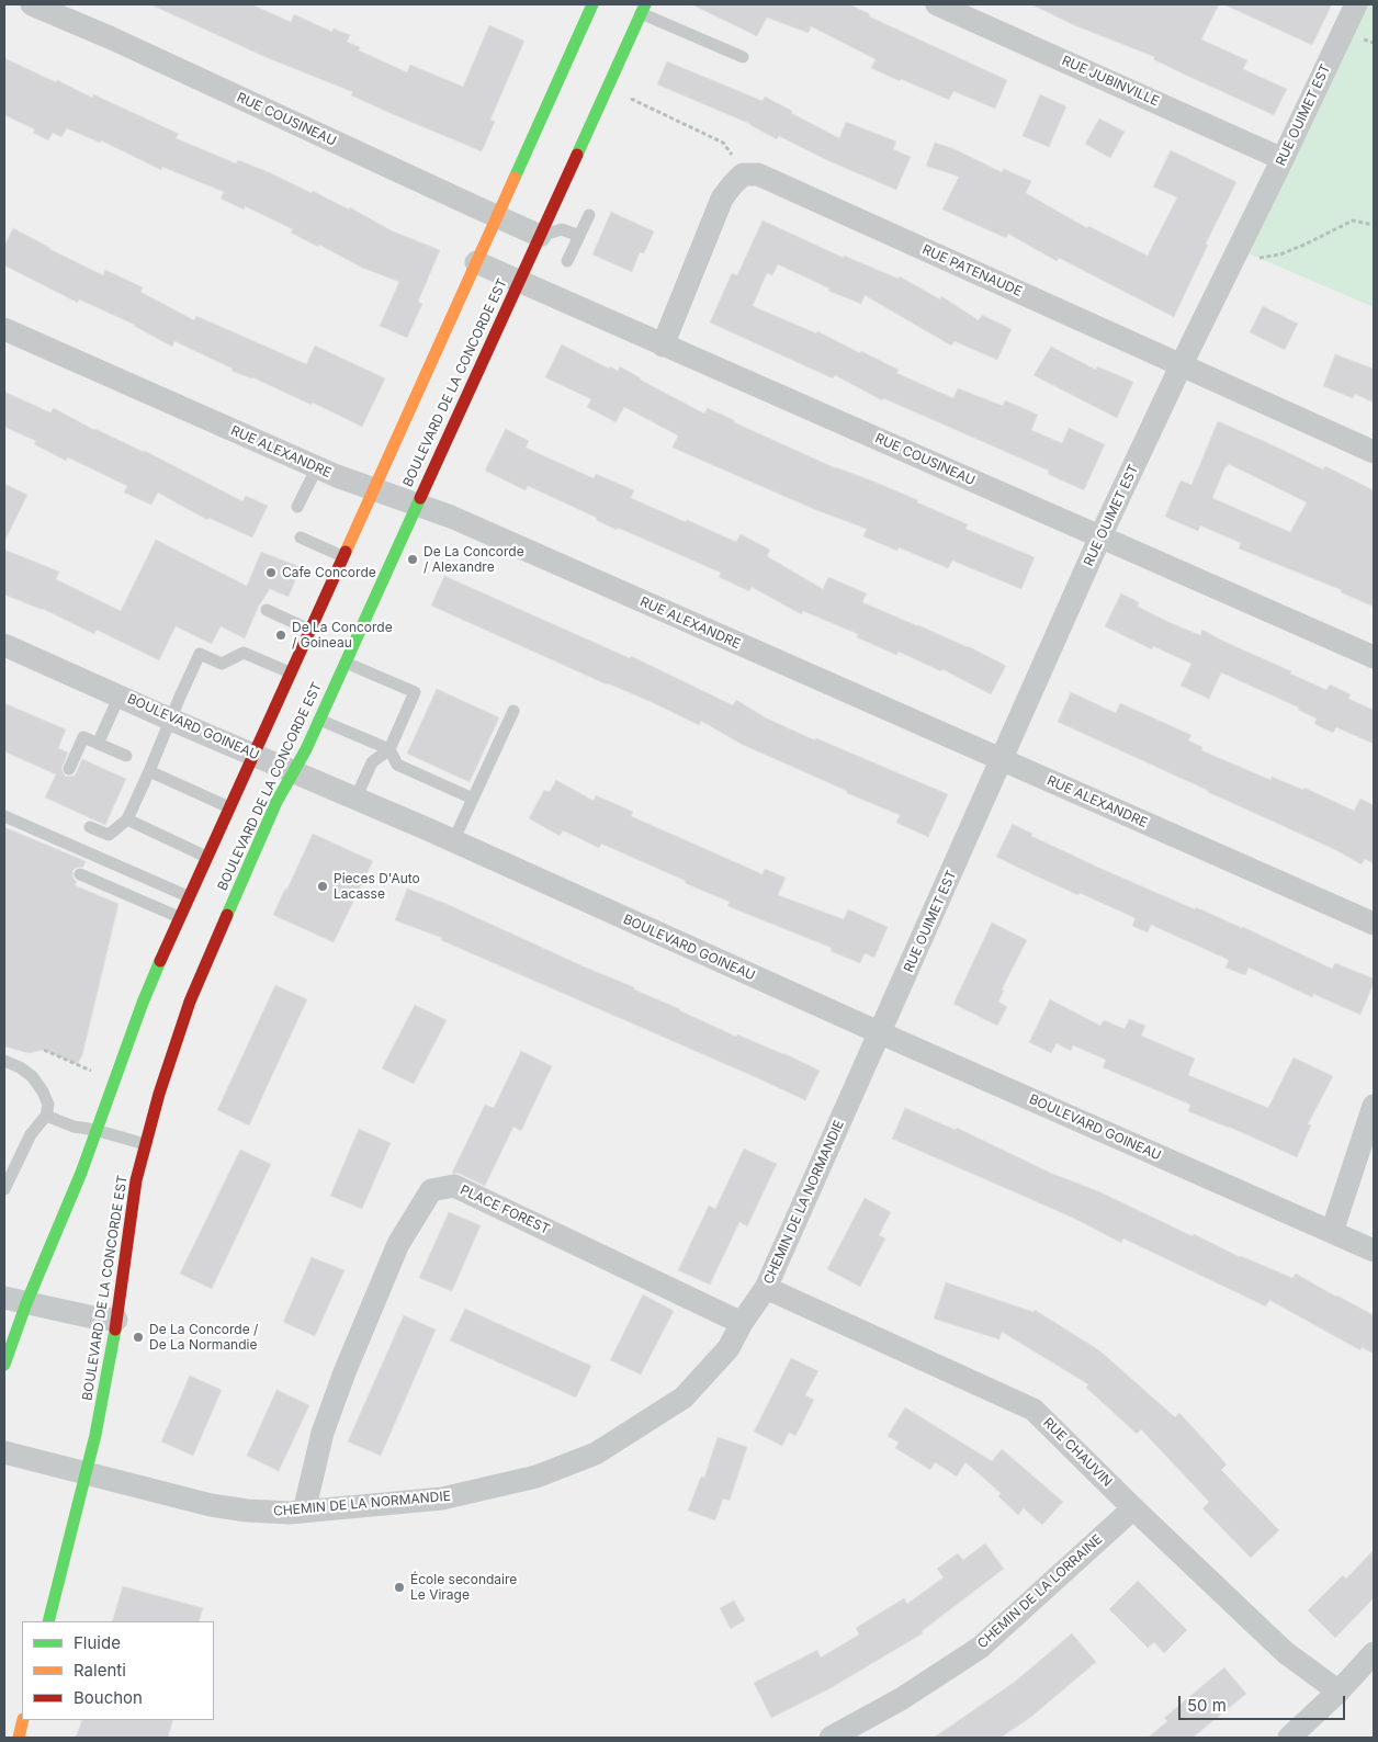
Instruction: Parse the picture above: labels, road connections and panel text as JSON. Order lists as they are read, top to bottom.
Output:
{
  "streets": {
    "street": [
      "RUE JUBINVILLE",
      "RUE OUIMET EST",
      "RUE COUSINEAU",
      "RUE PATENAUDE",
      "BOULEVARD DE LA CONCORDE EST",
      "RUE ALEXANDRE",
      "BOULEVARD GOINEAU",
      "CHEMIN DE LA NORMANDIE",
      "PLACE FOREST",
      "RUE CHAUVIN",
      "CHEMIN DE LA LORRAINE"
    ]
  },
  "crossings": [
    ["RUE JUBINVILLE", "RUE OUIMET EST"],
    ["RUE OUIMET EST", "RUE COUSINEAU"],
    ["RUE OUIMET EST", "RUE PATENAUDE"],
    ["RUE OUIMET EST", "RUE ALEXANDRE"],
    ["RUE OUIMET EST", "BOULEVARD GOINEAU"],
    ["RUE OUIMET EST", "CHEMIN DE LA NORMANDIE"],
    ["RUE COUSINEAU", "RUE PATENAUDE"],
    ["RUE COUSINEAU", "BOULEVARD DE LA CONCORDE EST"],
    ["BOULEVARD DE LA CONCORDE EST", "RUE ALEXANDRE"],
    ["BOULEVARD DE LA CONCORDE EST", "BOULEVARD GOINEAU"],
    ["BOULEVARD DE LA CONCORDE EST", "CHEMIN DE LA NORMANDIE"],
    ["BOULEVARD GOINEAU", "CHEMIN DE LA NORMANDIE"],
    ["CHEMIN DE LA NORMANDIE", "PLACE FOREST"],
    ["CHEMIN DE LA NORMANDIE", "RUE CHAUVIN"],
    ["RUE CHAUVIN", "CHEMIN DE LA LORRAINE"]
  ],
  "places": [
    "De La Concorde / Alexandre",
    "Cafe Concorde",
    "De La Concorde / Goineau",
    "Pieces D'Auto Lacasse",
    "De La Concorde / De La Normandie",
    "École secondaire Le Virage"
  ],
  "legend": ["Fluide", "Ralenti", "Bouchon"],
  "scale_bar": "50 m"
}
